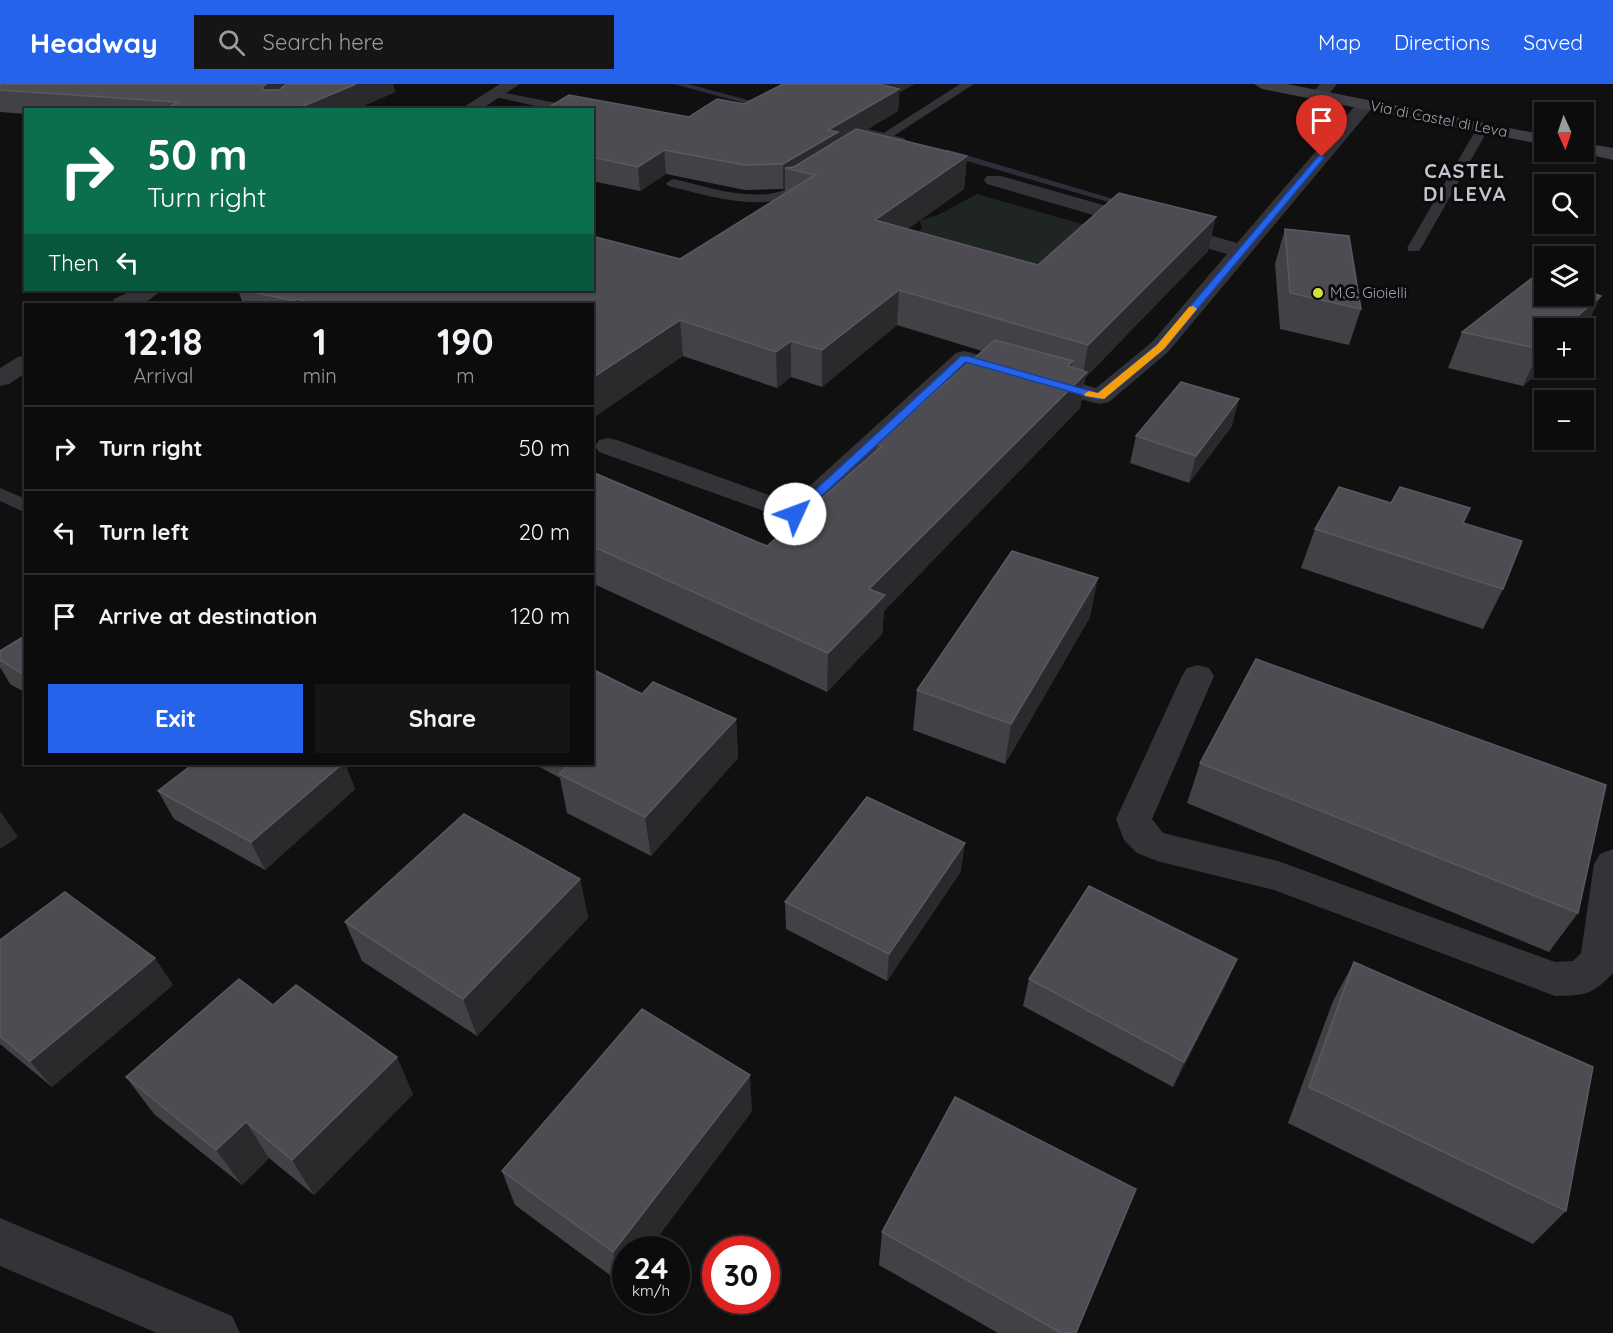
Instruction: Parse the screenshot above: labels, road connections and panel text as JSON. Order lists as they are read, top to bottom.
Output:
{
  "streets": {
    "street": ["Via di Castel di Leva"]
  },
  "districts": ["CASTEL DI LEVA"],
  "places": ["M.G. Gioielli"],
  "north": "bottom",
  "page": {
    "header": "Headway",
    "search": "Search here",
    "nav": ["Map", "Directions", "Saved"],
    "map_buttons": ["+", "−"],
    "turn": ["50 m", "Turn right"],
    "then": "Then",
    "eta": [
      "12:18",
      "Arrival",
      "1",
      "min",
      "190",
      "m"
    ],
    "list": [
      {
        "name": "Turn right",
        "value": "50 m"
      },
      {
        "name": "Turn left",
        "value": "20 m"
      },
      {
        "name": "Arrive at destination",
        "value": "120 m"
      }
    ],
    "buttons": ["Exit", "Share"],
    "speed": "24 km/h",
    "limit": "30"
  }
}
